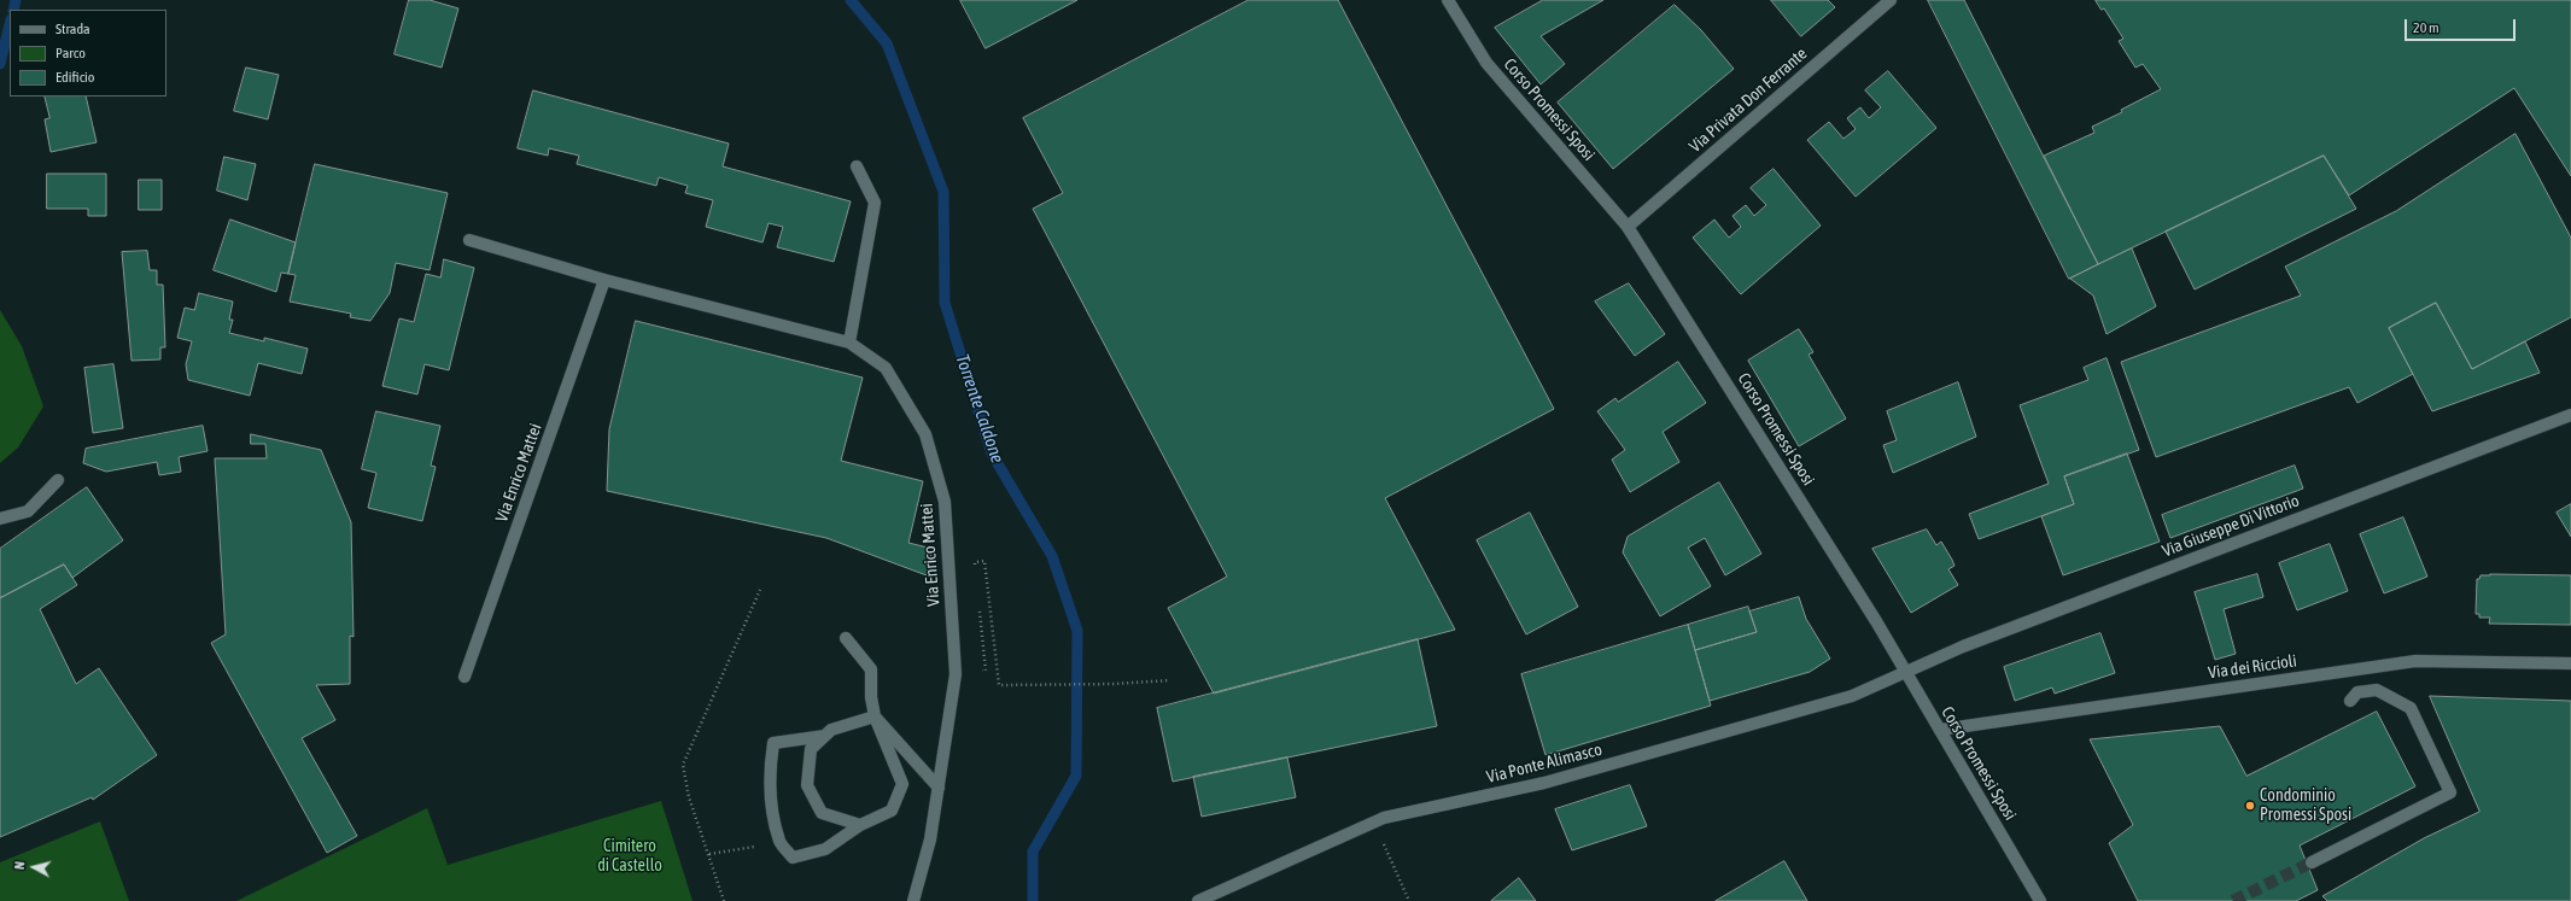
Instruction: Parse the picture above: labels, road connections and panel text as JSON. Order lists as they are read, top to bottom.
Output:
{
  "streets": {
    "street": [
      "Via Privata Don Ferrante",
      "Corso Promessi Sposi",
      "Via Enrico Mattei",
      "Via Giuseppe Di Vittorio",
      "Via dei Riccioli",
      "Via Ponte Alimasco"
    ]
  },
  "crossings": [
    ["Via Privata Don Ferrante", "Corso Promessi Sposi"],
    ["Corso Promessi Sposi", "Via Giuseppe Di Vittorio"],
    ["Corso Promessi Sposi", "Via dei Riccioli"],
    ["Corso Promessi Sposi", "Via Ponte Alimasco"],
    ["Via Giuseppe Di Vittorio", "Via Ponte Alimasco"]
  ],
  "water": ["Torrente Caldone"],
  "parks": ["Cimitero di Castello"],
  "places": ["Condominio Promessi Sposi"],
  "legend": ["Strada", "Parco", "Edificio"],
  "scale_bar": "20 m",
  "north": "left"
}
